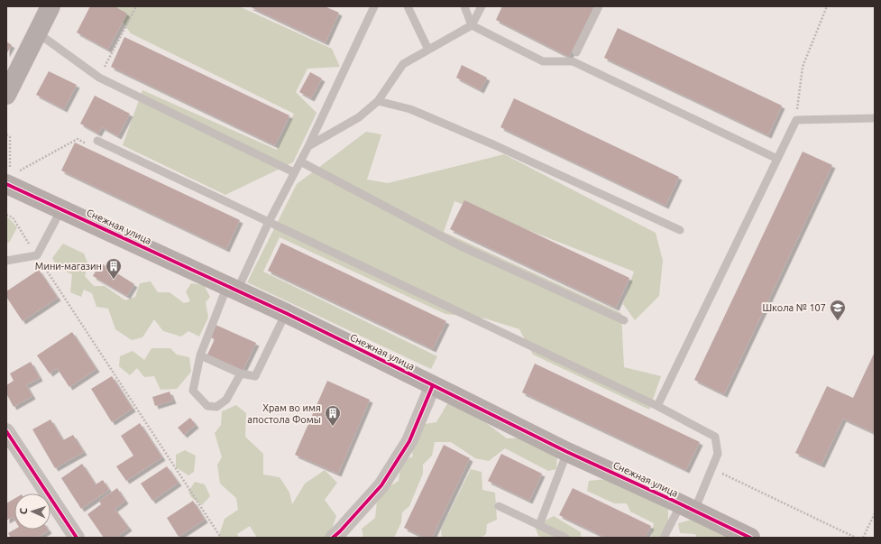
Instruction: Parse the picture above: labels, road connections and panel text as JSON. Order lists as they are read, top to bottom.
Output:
{
  "streets": {
    "street": ["Снежная улица"]
  },
  "places": {
    "building": ["Мини-магазин", "Храм во имя апостола Фомы"],
    "school or university": ["Школа № 107"]
  },
  "north": "left"
}
